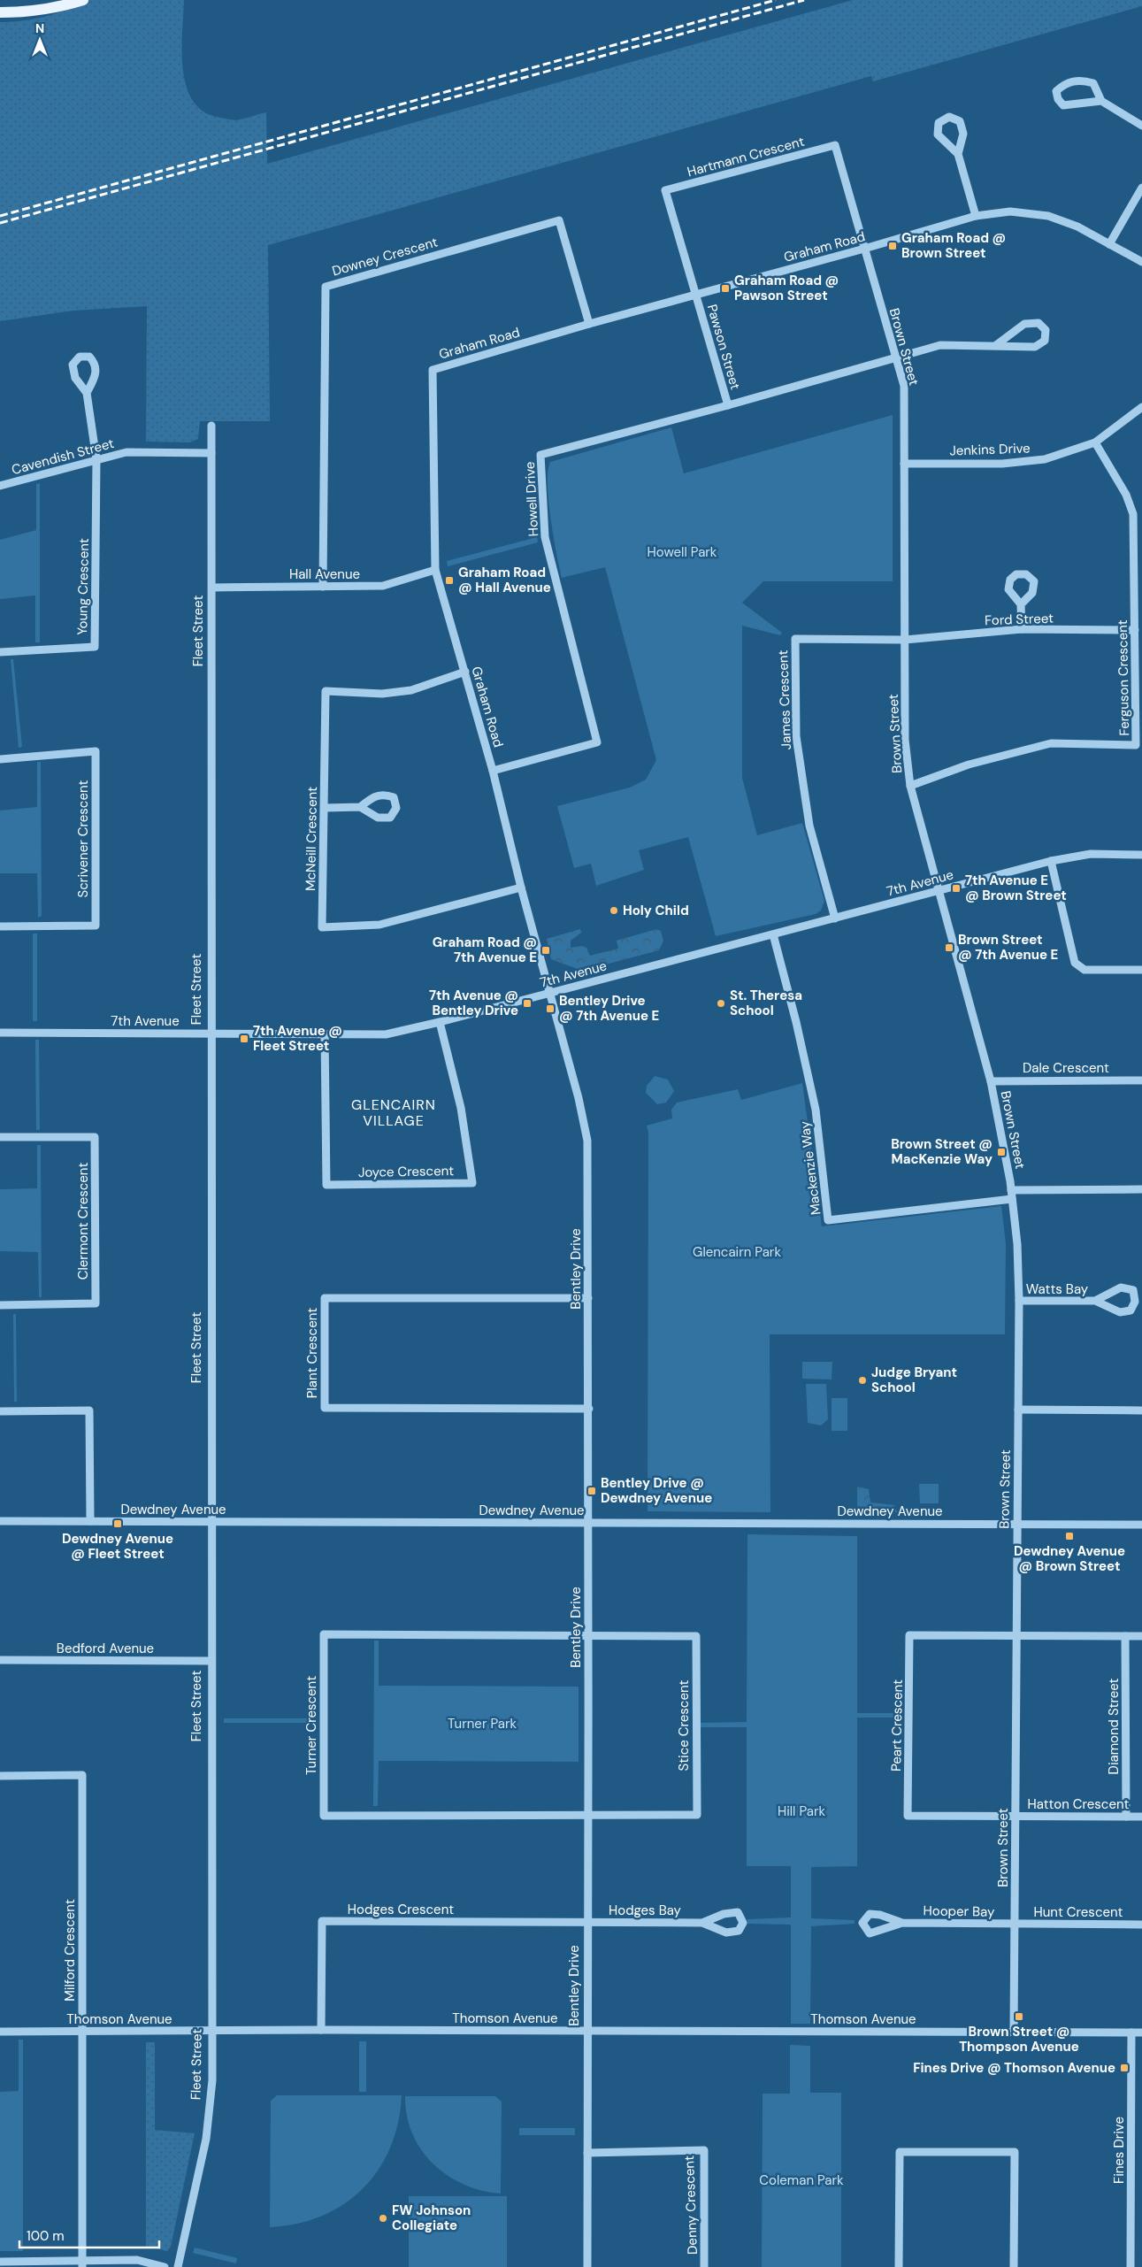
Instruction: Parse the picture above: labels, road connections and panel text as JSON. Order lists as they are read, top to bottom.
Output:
{
  "streets": {
    "street": [
      "Hartmann Crescent",
      "Graham Road",
      "Downey Crescent",
      "Pawson Street",
      "Brown Street",
      "Jenkins Drive",
      "Cavendish Street",
      "Howell Drive",
      "Hall Avenue",
      "Young Crescent",
      "Ford Street",
      "Fleet Street",
      "Ferguson Crescent",
      "James Crescent",
      "Scrivener Crescent",
      "McNeill Crescent",
      "7th Avenue",
      "Dale Crescent",
      "Mackenzie Way",
      "Joyce Crescent",
      "Clermont Crescent",
      "Bentley Drive",
      "Watts Bay",
      "Plant Crescent",
      "Dewdney Avenue",
      "Bedford Avenue",
      "Turner Crescent",
      "Stice Crescent",
      "Peart Crescent",
      "Diamond Street",
      "Hatton Crescent",
      "Hodges Crescent",
      "Hodges Bay",
      "Hooper Bay",
      "Hunt Crescent",
      "Milford Crescent",
      "Thomson Avenue",
      "Fines Drive",
      "Denny Crescent"
    ]
  },
  "crossings": [
    ["Hartmann Crescent", "Graham Road"],
    ["Hartmann Crescent", "Pawson Street"],
    ["Hartmann Crescent", "Brown Street"],
    ["Graham Road", "Downey Crescent"],
    ["Graham Road", "Pawson Street"],
    ["Graham Road", "Brown Street"],
    ["Graham Road", "Howell Drive"],
    ["Graham Road", "Hall Avenue"],
    ["Graham Road", "McNeill Crescent"],
    ["Graham Road", "7th Avenue"],
    ["Graham Road", "Bentley Drive"],
    ["Downey Crescent", "Hall Avenue"],
    ["Pawson Street", "Howell Drive"],
    ["Brown Street", "Jenkins Drive"],
    ["Brown Street", "Howell Drive"],
    ["Brown Street", "Ford Street"],
    ["Brown Street", "Ferguson Crescent"],
    ["Brown Street", "James Crescent"],
    ["Brown Street", "7th Avenue"],
    ["Brown Street", "Dale Crescent"],
    ["Brown Street", "Mackenzie Way"],
    ["Brown Street", "Watts Bay"],
    ["Brown Street", "Dewdney Avenue"],
    ["Brown Street", "Peart Crescent"],
    ["Brown Street", "Hatton Crescent"],
    ["Brown Street", "Hooper Bay"],
    ["Brown Street", "Hunt Crescent"],
    ["Brown Street", "Thomson Avenue"],
    ["Jenkins Drive", "Ferguson Crescent"],
    ["Cavendish Street", "Young Crescent"],
    ["Cavendish Street", "Fleet Street"],
    ["Hall Avenue", "Fleet Street"],
    ["Ford Street", "Ferguson Crescent"],
    ["Ford Street", "James Crescent"],
    ["Fleet Street", "7th Avenue"],
    ["Fleet Street", "Dewdney Avenue"],
    ["Fleet Street", "Bedford Avenue"],
    ["Fleet Street", "Thomson Avenue"],
    ["James Crescent", "7th Avenue"],
    ["7th Avenue", "Mackenzie Way"],
    ["7th Avenue", "Joyce Crescent"],
    ["7th Avenue", "Bentley Drive"],
    ["Bentley Drive", "Plant Crescent"],
    ["Bentley Drive", "Dewdney Avenue"],
    ["Bentley Drive", "Turner Crescent"],
    ["Bentley Drive", "Stice Crescent"],
    ["Bentley Drive", "Hodges Crescent"],
    ["Bentley Drive", "Hodges Bay"],
    ["Bentley Drive", "Thomson Avenue"],
    ["Bentley Drive", "Denny Crescent"],
    ["Turner Crescent", "Stice Crescent"],
    ["Peart Crescent", "Hatton Crescent"],
    ["Diamond Street", "Hatton Crescent"],
    ["Hodges Crescent", "Hodges Bay"],
    ["Hodges Crescent", "Thomson Avenue"],
    ["Hooper Bay", "Hunt Crescent"],
    ["Milford Crescent", "Thomson Avenue"],
    ["Thomson Avenue", "Fines Drive"]
  ],
  "districts": ["GLENCAIRN VILLAGE"],
  "parks": [
    "Howell Park",
    "Glencairn Park",
    "Turner Park",
    "Hill Park",
    "Coleman Park"
  ],
  "places": {
    "transit": [
      "Graham Road @ Brown Street",
      "Graham Road @ Pawson Street",
      "Graham Road @ Hall Avenue",
      "7th Avenue E @ Brown Street",
      "Brown Street @ 7th Avenue E",
      "Graham Road @ 7th Avenue E",
      "7th Avenue @ Bentley Drive",
      "Bentley Drive @ 7th Avenue E",
      "7th Avenue @ Fleet Street",
      "Brown Street @ MacKenzie Way",
      "Bentley Drive @ Dewdney Avenue",
      "Dewdney Avenue @ Fleet Street",
      "Dewdney Avenue @ Brown Street",
      "Brown Street @ Thompson Avenue",
      "Fines Drive @ Thomson Avenue"
    ],
    "other": [
      "Holy Child",
      "St. Theresa School",
      "Judge Bryant School",
      "FW Johnson Collegiate"
    ]
  },
  "scale_bar": "100 m",
  "north": "top"
}
